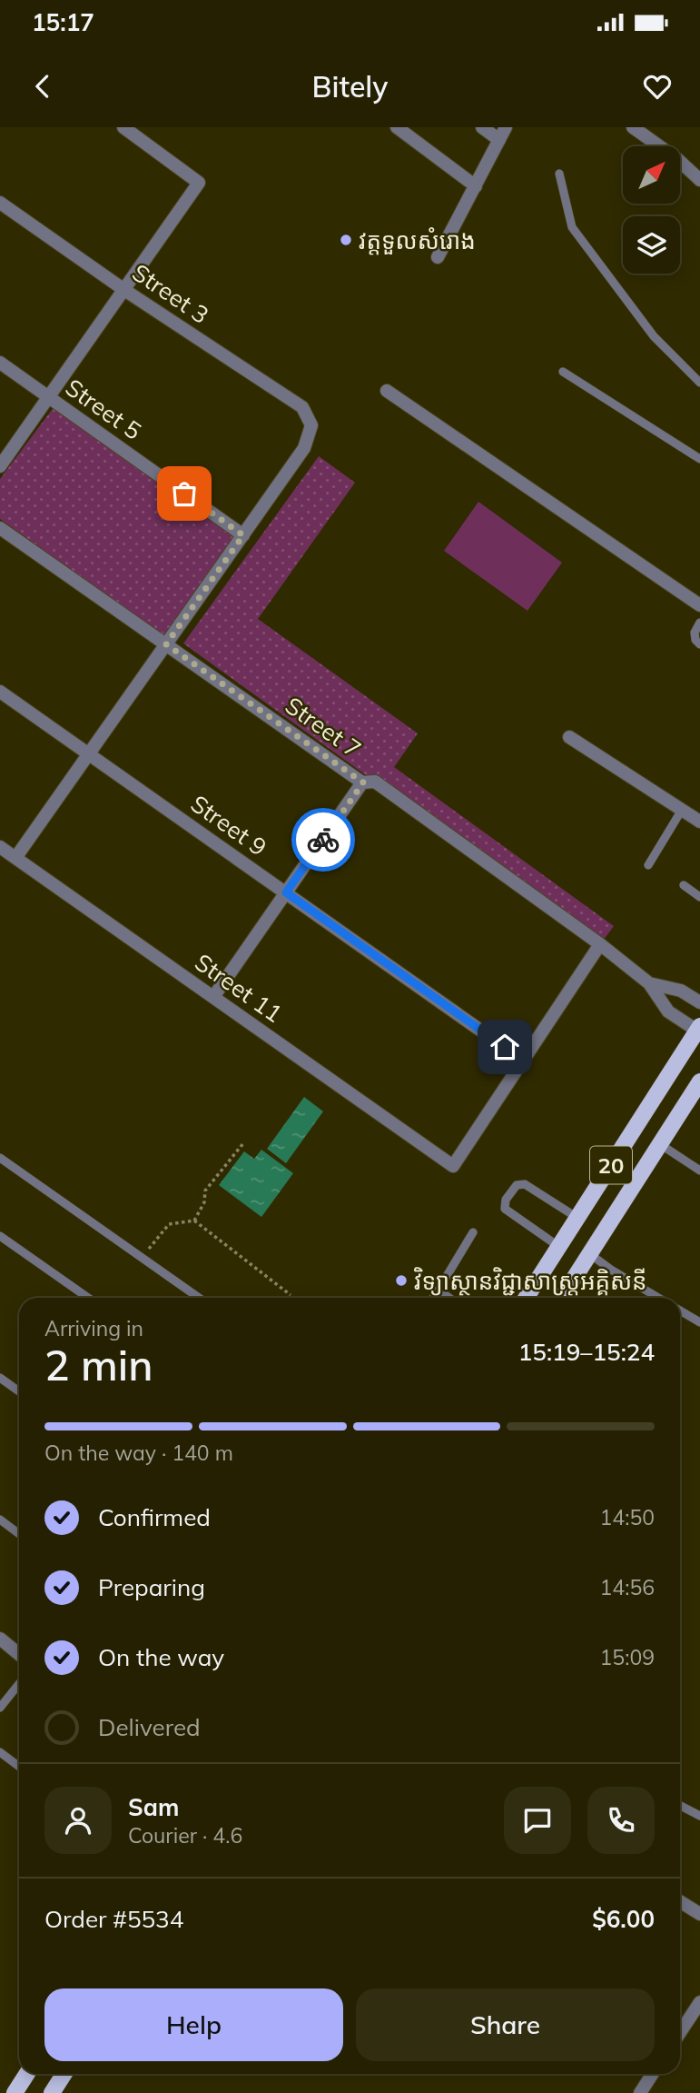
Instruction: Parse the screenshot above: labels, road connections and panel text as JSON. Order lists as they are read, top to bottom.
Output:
{
  "streets": {
    "main road": ["20"],
    "street": [
      "Street 3",
      "Street 5",
      "Street 7",
      "Street 9",
      "Street 11"
    ]
  },
  "crossings": [
    ["Street 3", "Street 5"],
    ["Street 7", "20"],
    ["Street 9", "Street 11"]
  ],
  "places": ["វត្តទួលសំរោង", "វិទ្យាស្ថានវិជ្ជាសាស្រ្តអគ្គិសនី"],
  "north": "top right",
  "page": {
    "status": "15:17",
    "header": "Bitely",
    "heading": ["2 min", "Arriving in", "15:19–15:24"],
    "panel": [
      "Sam",
      "Courier · 4.6",
      "Order #5534",
      "$6.00"
    ],
    "bar": "On the way · 140 m",
    "list": [
      ["Confirmed", "14:50"],
      ["Preparing", "14:56"],
      ["On the way", "15:09"],
      "Delivered"
    ],
    "buttons": ["Help", "Share"]
  }
}
